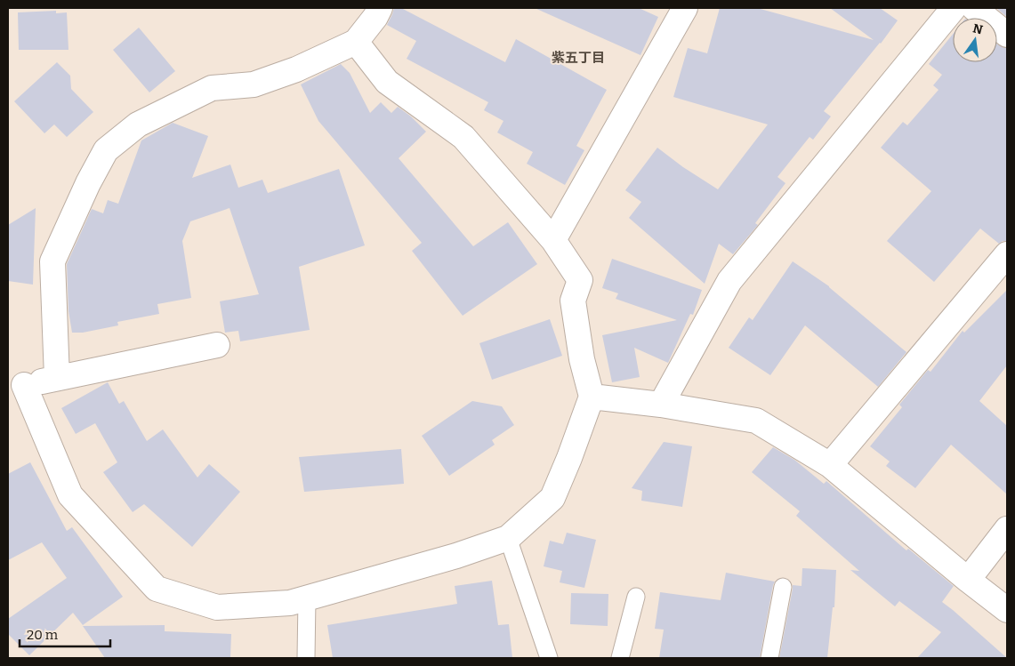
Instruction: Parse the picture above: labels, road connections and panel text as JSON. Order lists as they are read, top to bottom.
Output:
{
  "districts": ["紫五丁目"],
  "scale_bar": "20 m",
  "north": "top"
}
